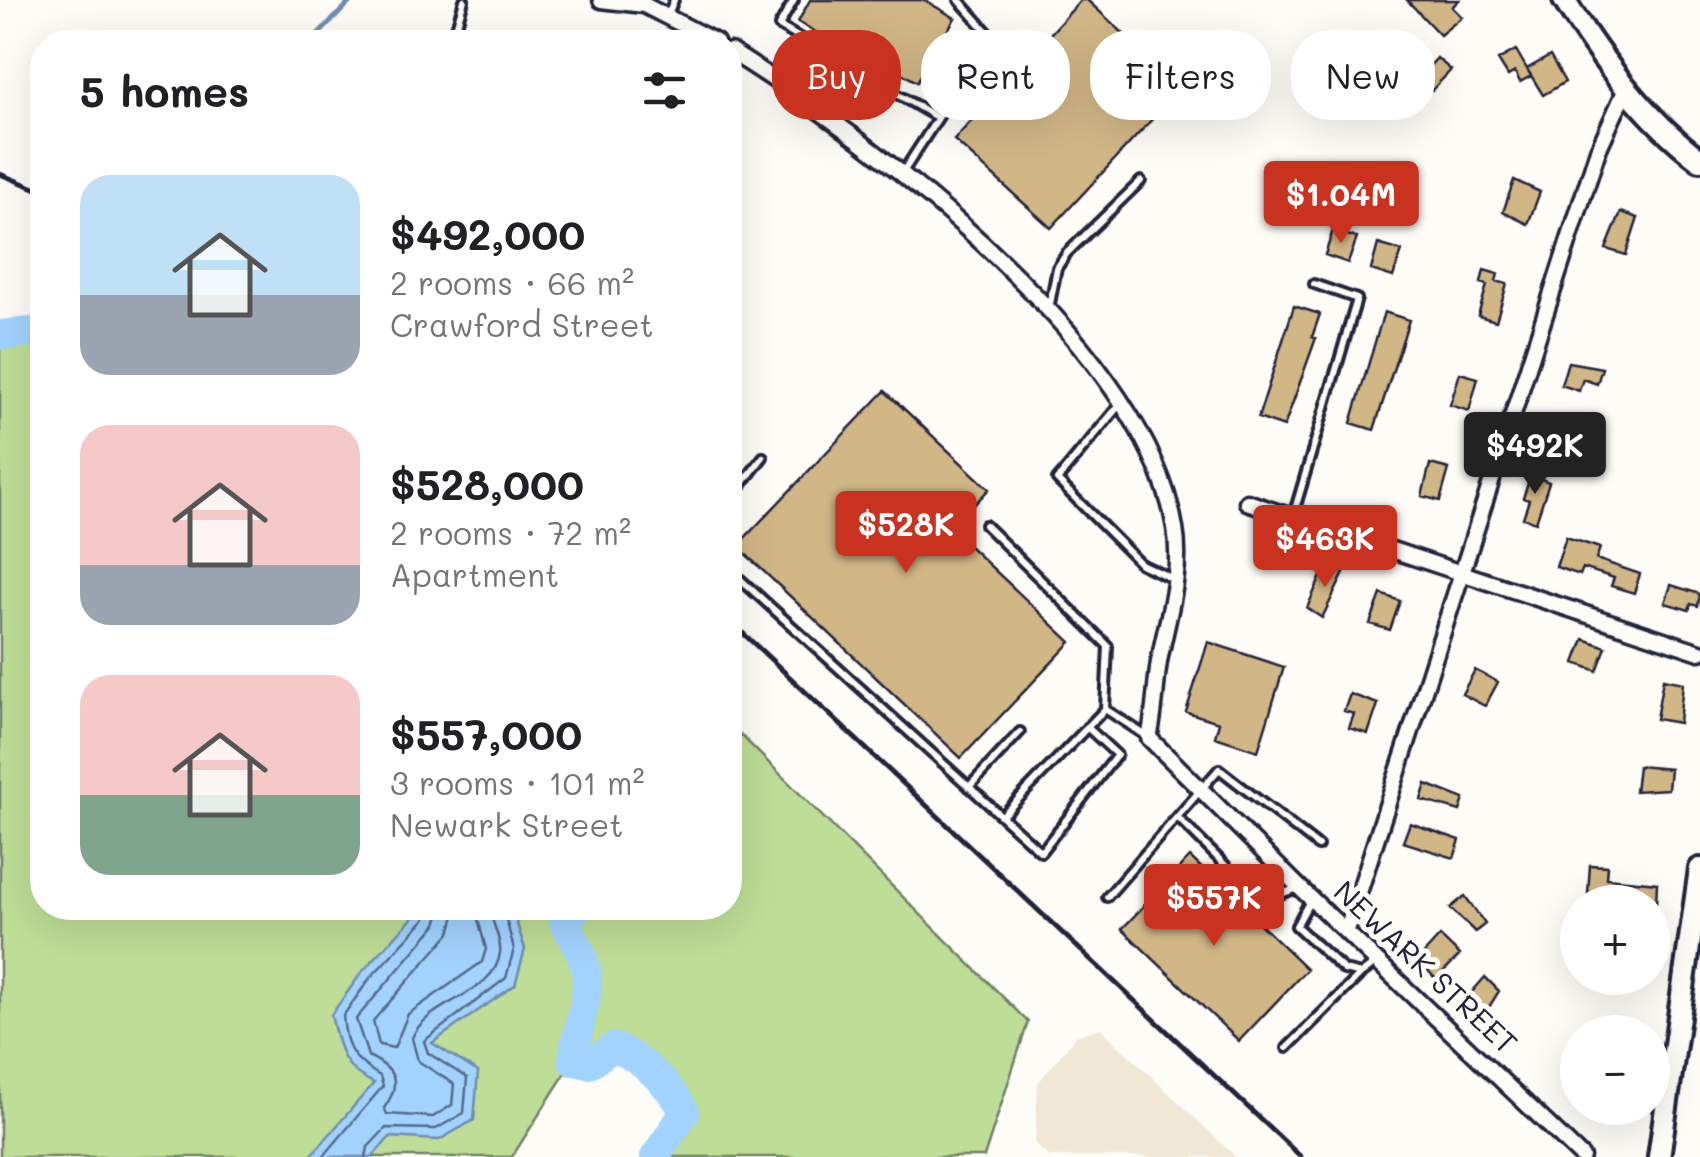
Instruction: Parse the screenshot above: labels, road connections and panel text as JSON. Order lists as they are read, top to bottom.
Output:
{
  "streets": {
    "street": ["NEWARK STREET"]
  },
  "page": {
    "chip": [
      "Buy",
      "Rent",
      "Filters",
      "New"
    ],
    "heading": "5 homes",
    "list": [
      {
        "name": "$492,000",
        "note": "2 rooms · 66 m² · Crawford Street"
      },
      {
        "name": "$528,000",
        "note": "2 rooms · 72 m² · Apartment"
      },
      {
        "name": "$557,000",
        "note": "3 rooms · 101 m² · Newark Street"
      }
    ],
    "price": [
      "$1.04M",
      "$492K",
      "$528K",
      "$463K",
      "$557K"
    ],
    "map_buttons": ["+", "−"]
  }
}
